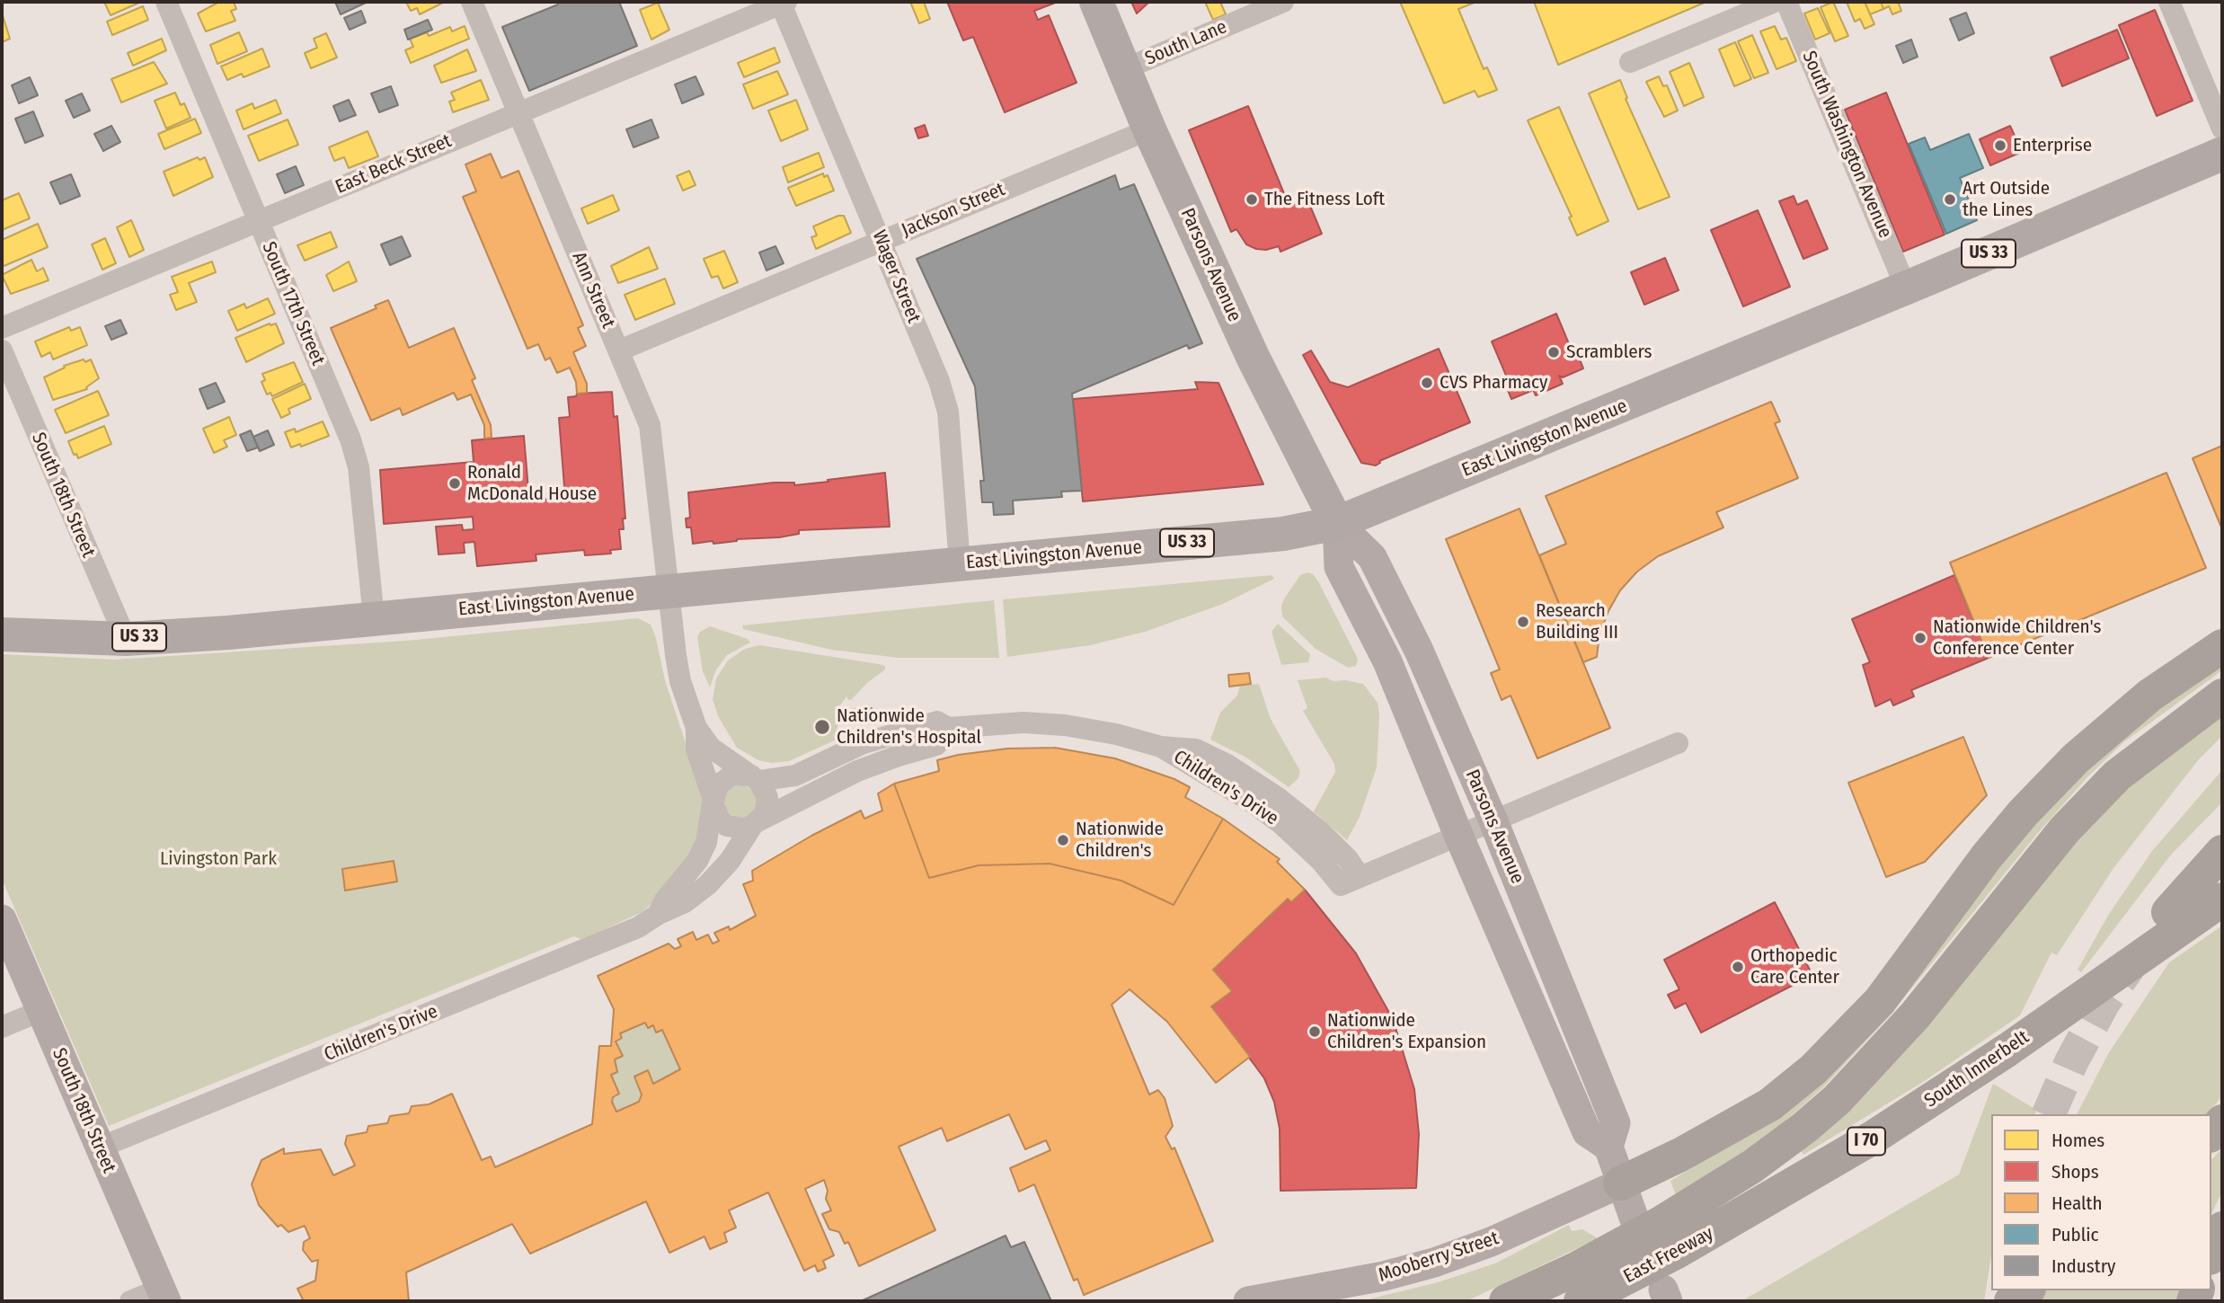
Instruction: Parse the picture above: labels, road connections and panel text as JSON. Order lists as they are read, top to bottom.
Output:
{
  "streets": {
    "highway": ["South Innerbelt", "I 70", "East Freeway"],
    "main road": ["US 33", "Parsons Avenue", "East Livingston Avenue"],
    "street": [
      "South Lane",
      "South Washington Avenue",
      "East Beck Street",
      "Jackson Street",
      "Wager Street",
      "Ann Street",
      "South 17th Street",
      "South 18th Street",
      "Children's Drive",
      "Mooberry Street"
    ]
  },
  "crossings": [
    ["South Lane", "Parsons Avenue"],
    ["South Washington Avenue", "East Livingston Avenue"],
    ["East Beck Street", "Wager Street"],
    ["East Beck Street", "Ann Street"],
    ["East Beck Street", "South 17th Street"],
    ["Jackson Street", "Parsons Avenue"],
    ["Jackson Street", "Wager Street"],
    ["Jackson Street", "Ann Street"],
    ["Parsons Avenue", "East Livingston Avenue"],
    ["Parsons Avenue", "Children's Drive"],
    ["Parsons Avenue", "Mooberry Street"],
    ["Wager Street", "East Livingston Avenue"],
    ["Ann Street", "East Livingston Avenue"],
    ["South 17th Street", "East Livingston Avenue"],
    ["East Livingston Avenue", "South 18th Street"],
    ["South 18th Street", "Children's Drive"],
    ["South Innerbelt", "East Freeway"]
  ],
  "parks": ["Livingston Park"],
  "places": [
    "Enterprise",
    "The Fitness Loft",
    "Art Outside the Lines",
    "Scramblers",
    "CVS Pharmacy",
    "Ronald McDonald House",
    "Research Building III",
    "Nationwide Children's Conference Center",
    "Nationwide Children's Hospital",
    "Nationwide Children's",
    "Orthopedic Care Center",
    "Nationwide Children's Expansion"
  ],
  "legend": [
    "Homes",
    "Shops",
    "Health",
    "Public",
    "Industry"
  ]
}
